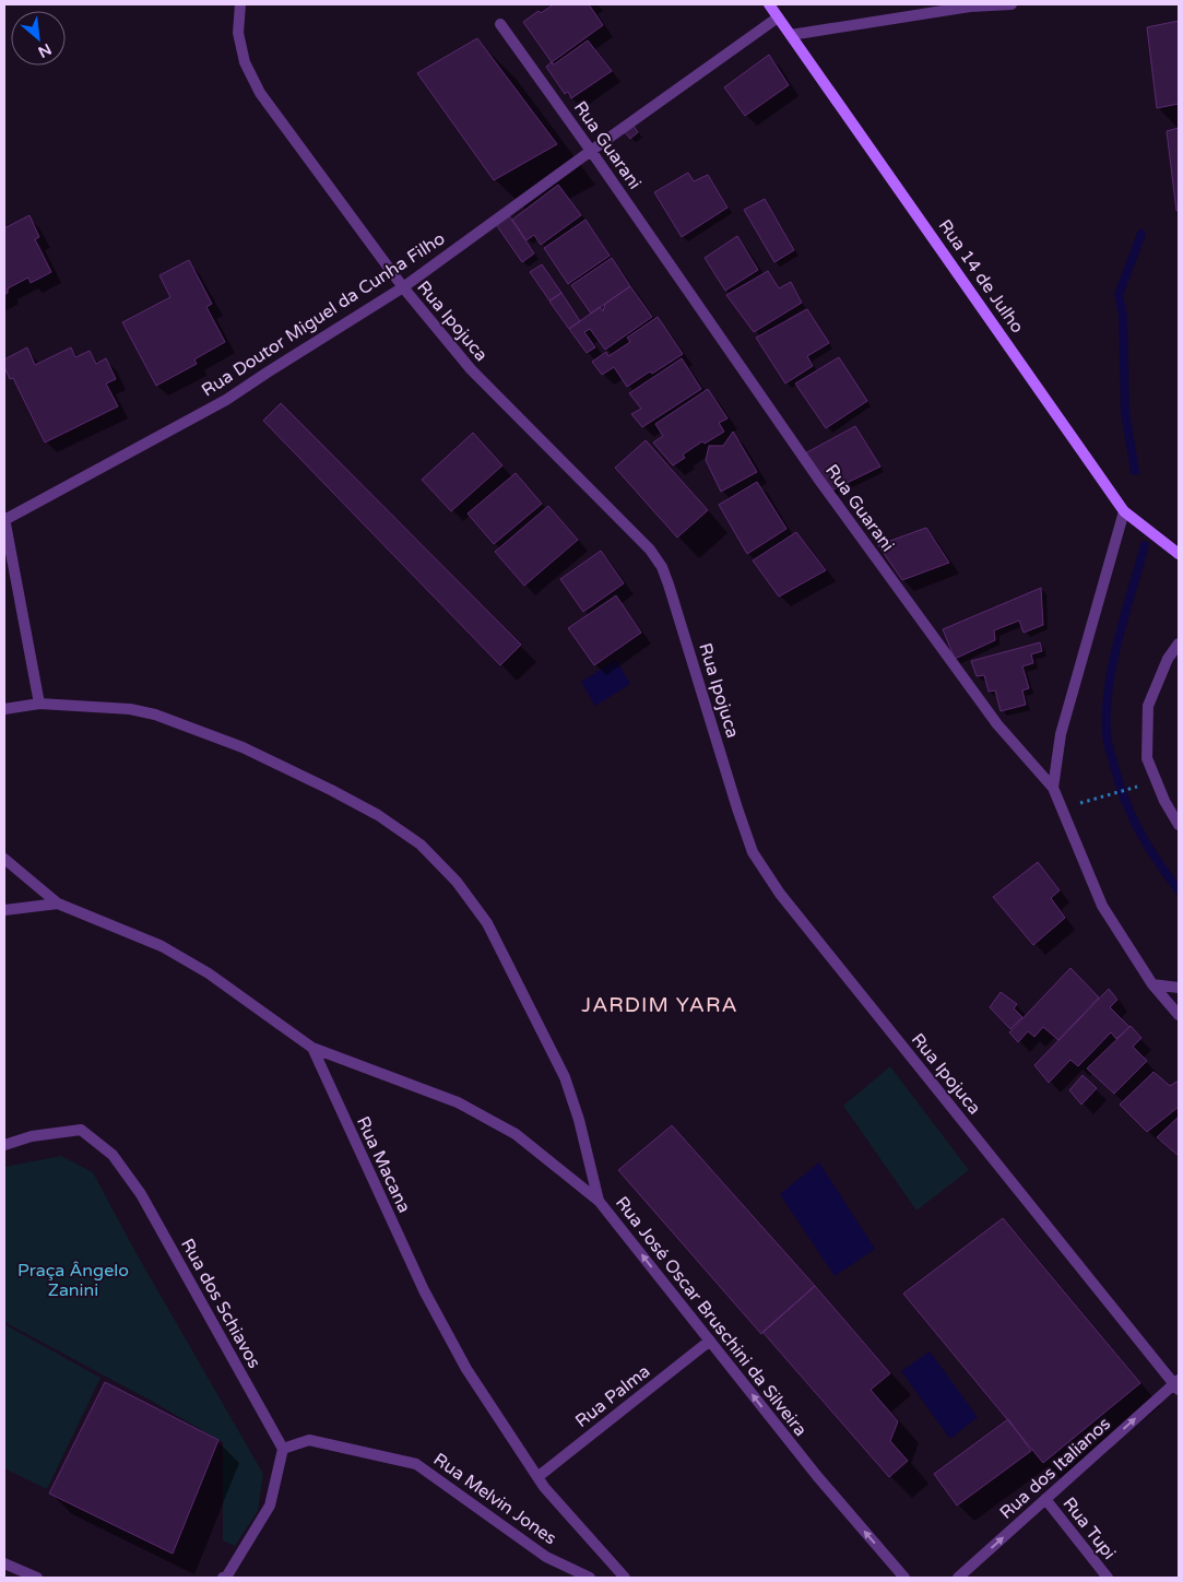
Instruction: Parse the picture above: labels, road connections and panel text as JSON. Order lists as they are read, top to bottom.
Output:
{
  "streets": {
    "street": [
      "Rua Guarani",
      "Rua 14 de Julho",
      "Rua Doutor Miguel da Cunha Filho",
      "Rua Ipojuca",
      "Rua Macana",
      "Rua dos Schiavos",
      "Rua José Oscar Bruschini da Silveira",
      "Rua Palma",
      "Rua dos Italianos",
      "Rua Melvin Jones",
      "Rua Tupi"
    ]
  },
  "crossings": [
    ["Rua Guarani", "Rua Doutor Miguel da Cunha Filho"],
    ["Rua 14 de Julho", "Rua Doutor Miguel da Cunha Filho"],
    ["Rua Doutor Miguel da Cunha Filho", "Rua Ipojuca"],
    ["Rua Ipojuca", "Rua dos Italianos"],
    ["Rua Macana", "Rua Palma"],
    ["Rua dos Schiavos", "Rua Melvin Jones"],
    ["Rua José Oscar Bruschini da Silveira", "Rua Palma"],
    ["Rua dos Italianos", "Rua Tupi"]
  ],
  "one_way": ["Rua José Oscar Bruschini da Silveira", "Rua dos Italianos"],
  "districts": ["JARDIM YARA"],
  "parks": ["Praça Ângelo Zanini"],
  "north": "bottom right"
}
